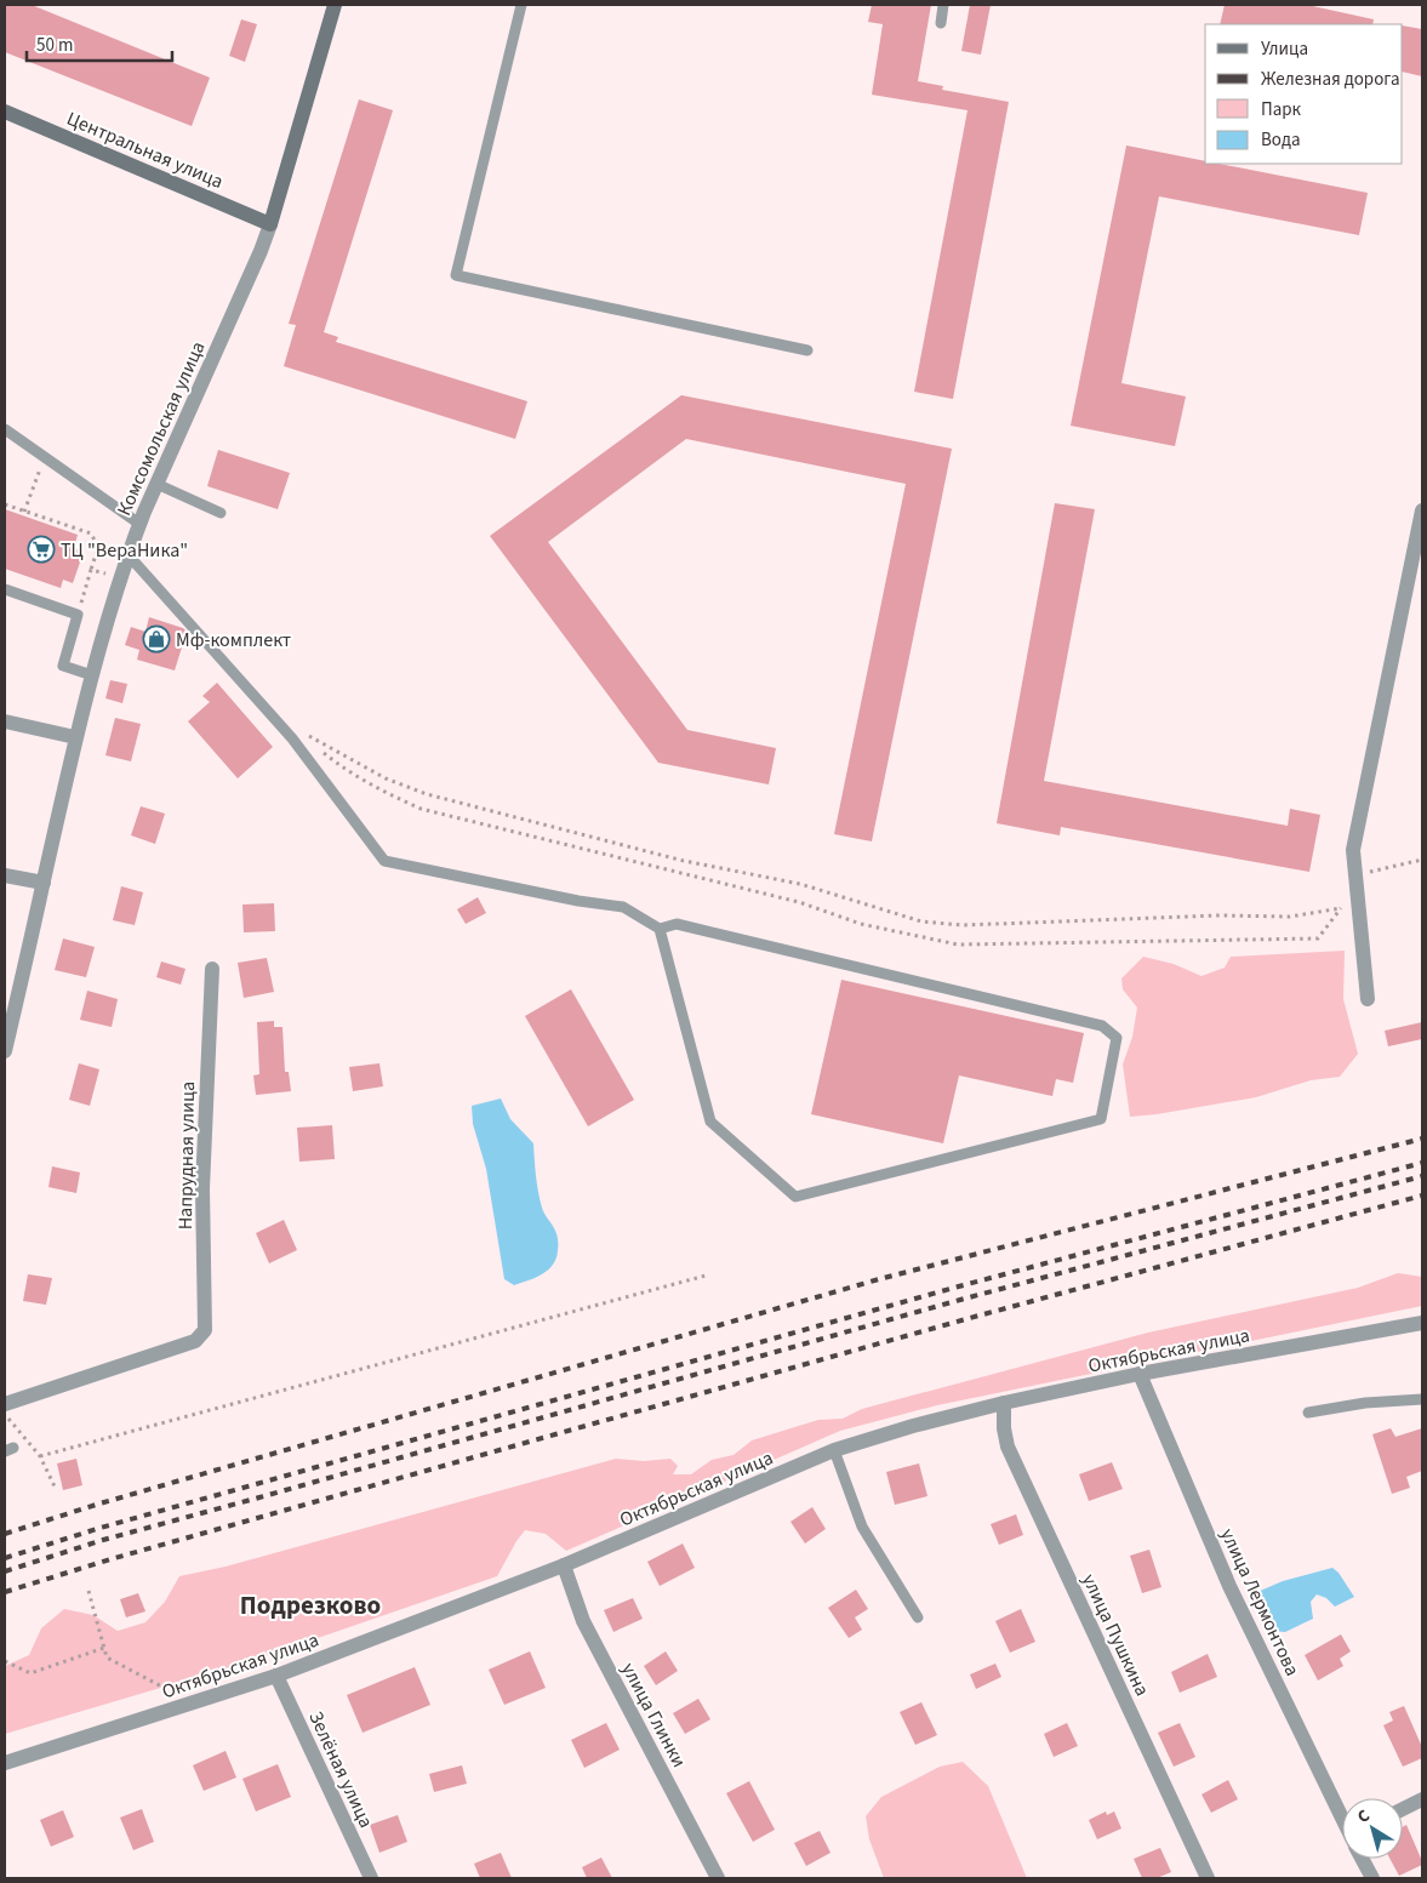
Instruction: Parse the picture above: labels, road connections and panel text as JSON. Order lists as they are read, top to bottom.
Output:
{
  "streets": {
    "street": [
      "Центральная улица",
      "Комсомольская улица",
      "Напрудная улица",
      "Октябрьская улица",
      "улица Лермонтова",
      "улица Пушкина",
      "улица Глинки",
      "Зелёная улица"
    ]
  },
  "crossings": [
    ["Центральная улица", "Комсомольская улица"],
    ["Октябрьская улица", "улица Лермонтова"],
    ["Октябрьская улица", "улица Пушкина"],
    ["Октябрьская улица", "улица Глинки"],
    ["Октябрьская улица", "Зелёная улица"]
  ],
  "districts": ["Подрезково"],
  "places": {
    "supermarket": ["ТЦ \"ВераНика\""],
    "shop": ["Мф-комплект"]
  },
  "legend": [
    "Улица",
    "Железная дорога",
    "Парк",
    "Вода"
  ],
  "scale_bar": "50 m",
  "north": "top left"
}
